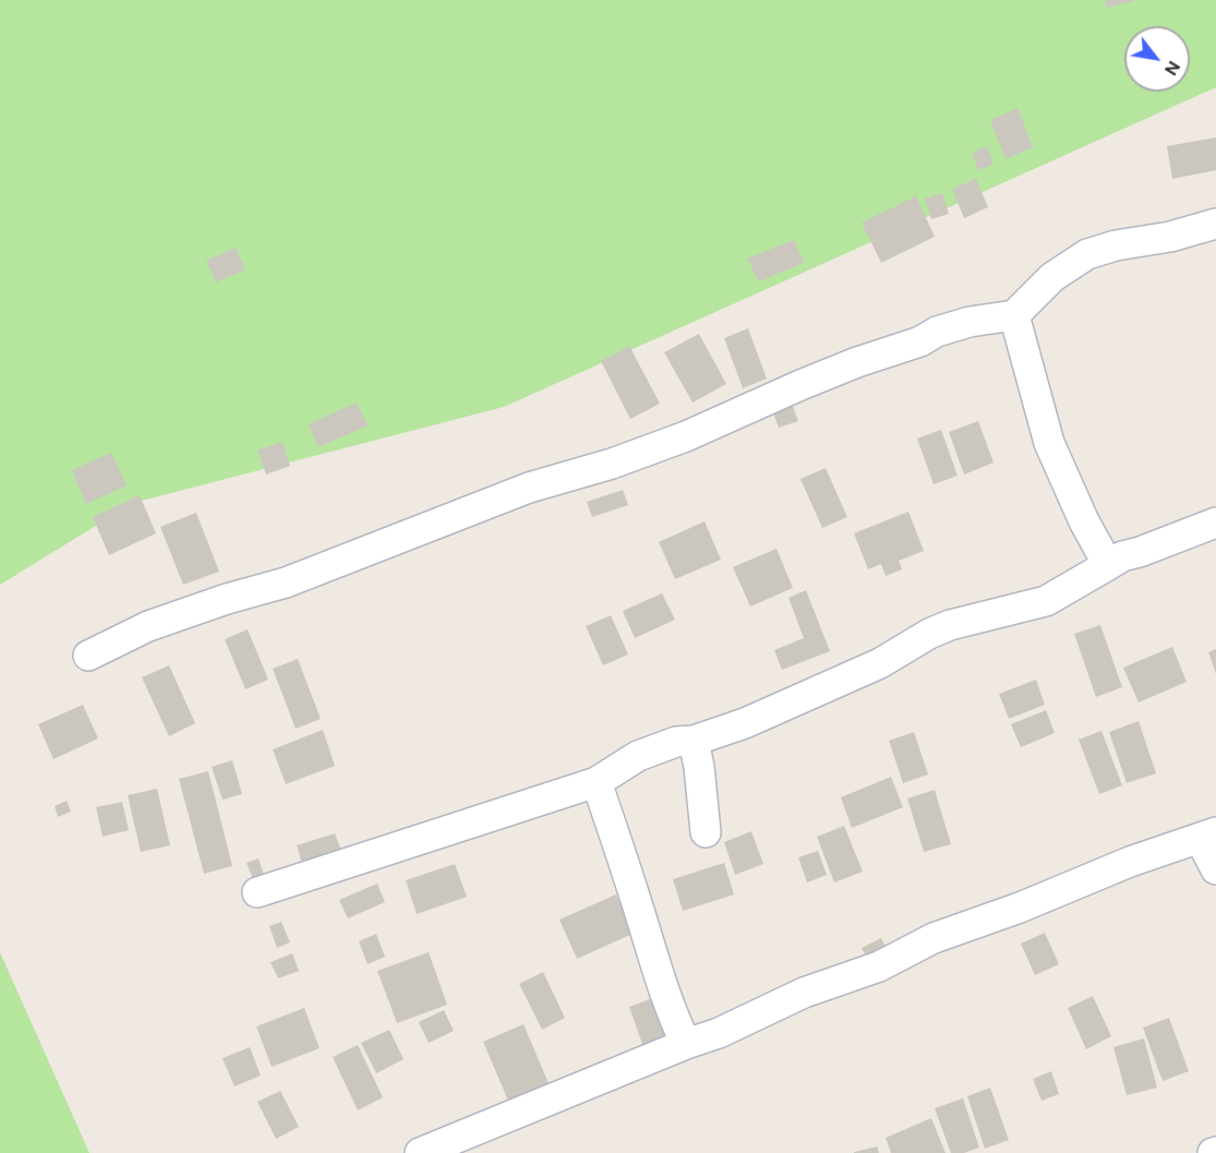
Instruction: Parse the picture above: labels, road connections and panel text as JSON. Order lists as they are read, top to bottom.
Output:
{
  "north": "bottom right"
}
